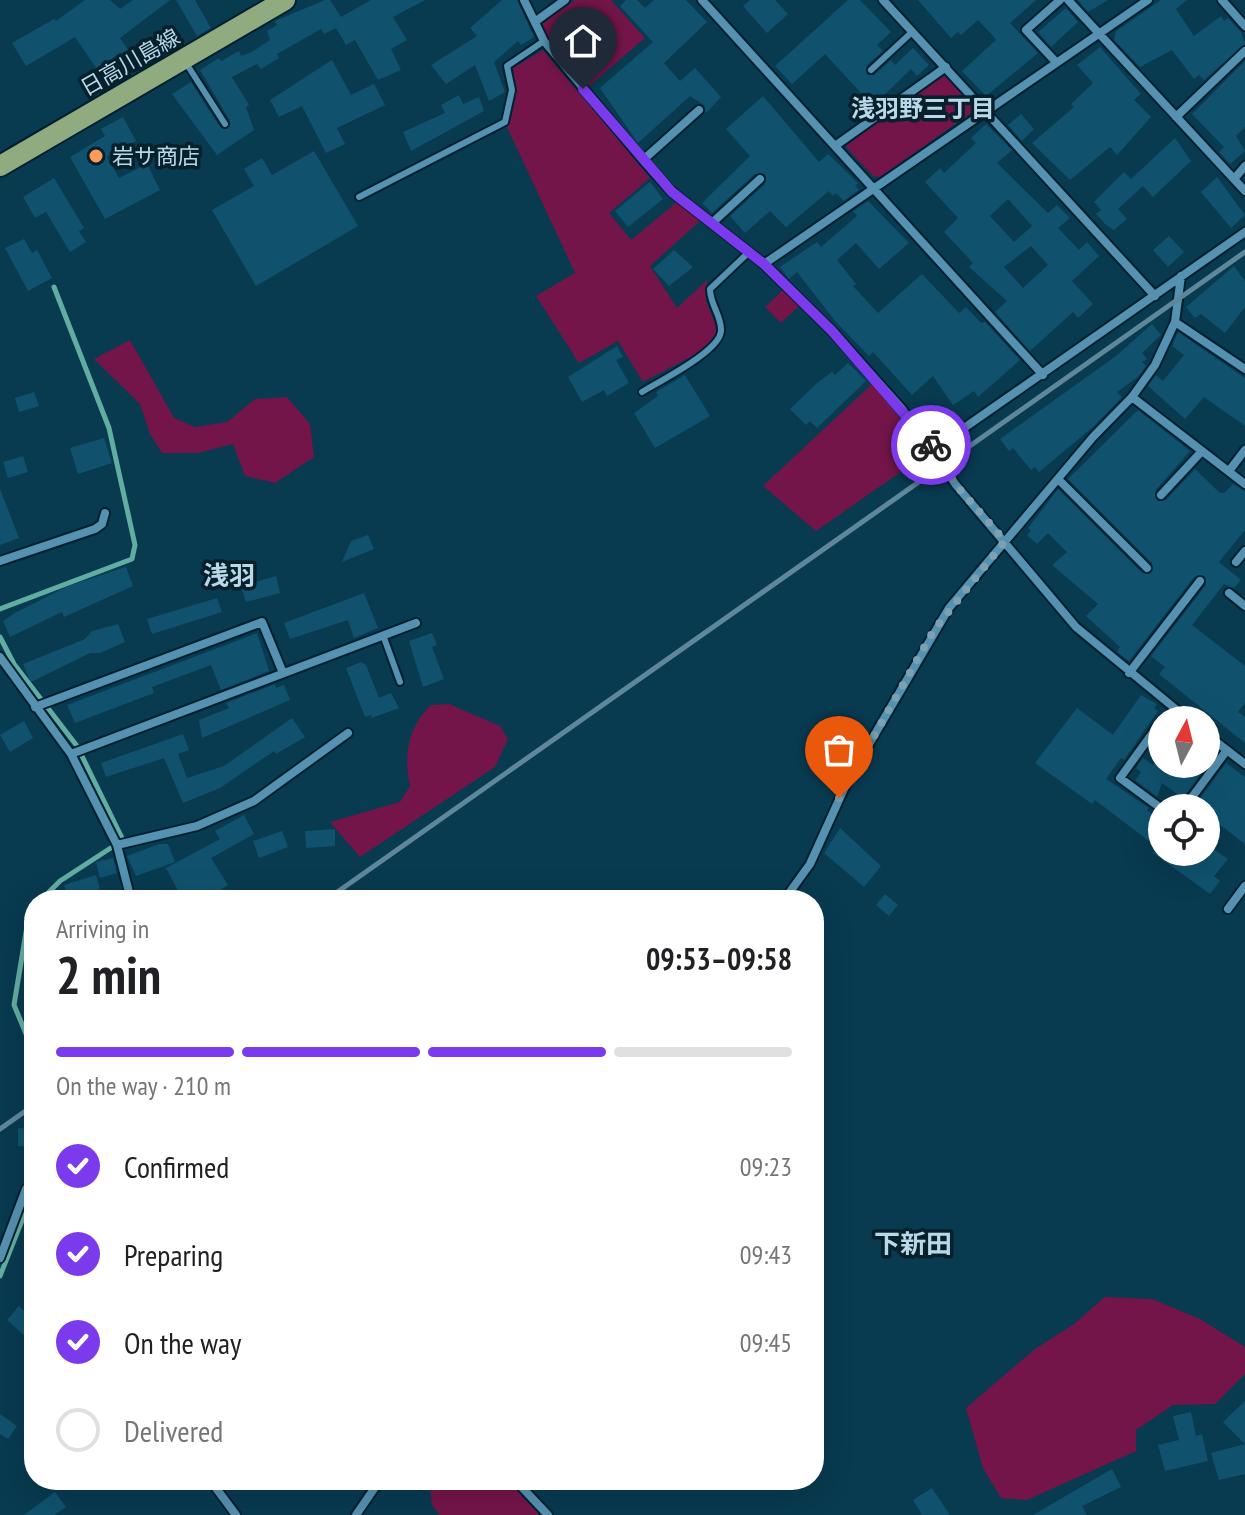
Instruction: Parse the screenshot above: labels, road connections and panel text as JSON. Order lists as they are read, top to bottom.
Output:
{
  "streets": {
    "main road": ["日高川島線"]
  },
  "districts": ["浅羽野三丁目", "浅羽", "下新田"],
  "places": ["岩サ商店"],
  "north": "top",
  "page": {
    "heading": ["2 min", "Arriving in", "09:53–09:58"],
    "bar": "On the way · 210 m",
    "list": [
      ["Confirmed", "09:23"],
      ["Preparing", "09:43"],
      ["On the way", "09:45"],
      "Delivered"
    ]
  }
}
